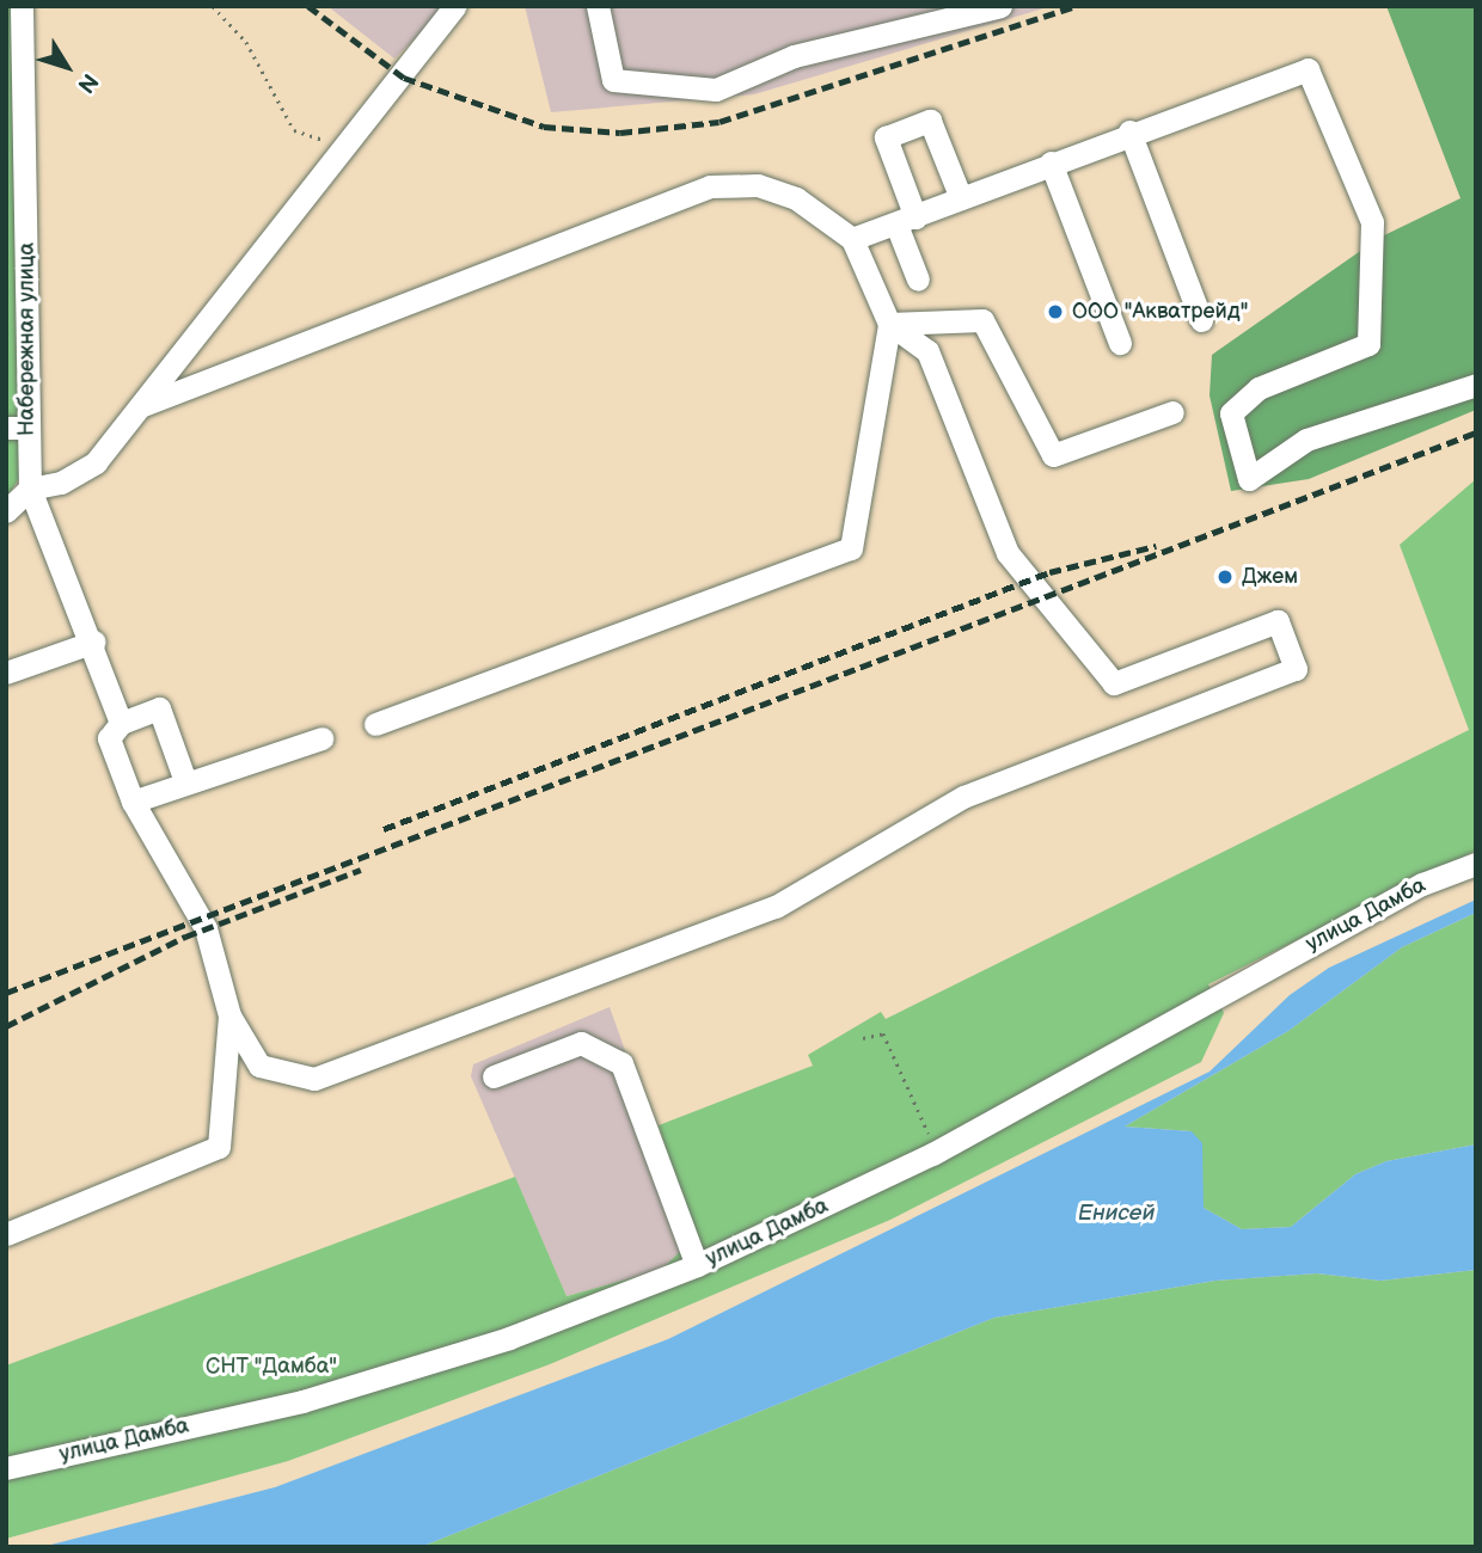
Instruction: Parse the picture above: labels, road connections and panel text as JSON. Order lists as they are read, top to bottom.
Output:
{
  "streets": {
    "street": ["Набережная улица", "улица Дамба"]
  },
  "water": ["Енисей"],
  "parks": ["СНТ \"Дамба\""],
  "places": ["ООО \"Акватрейд\"", "Джем"],
  "north": "bottom right"
}
